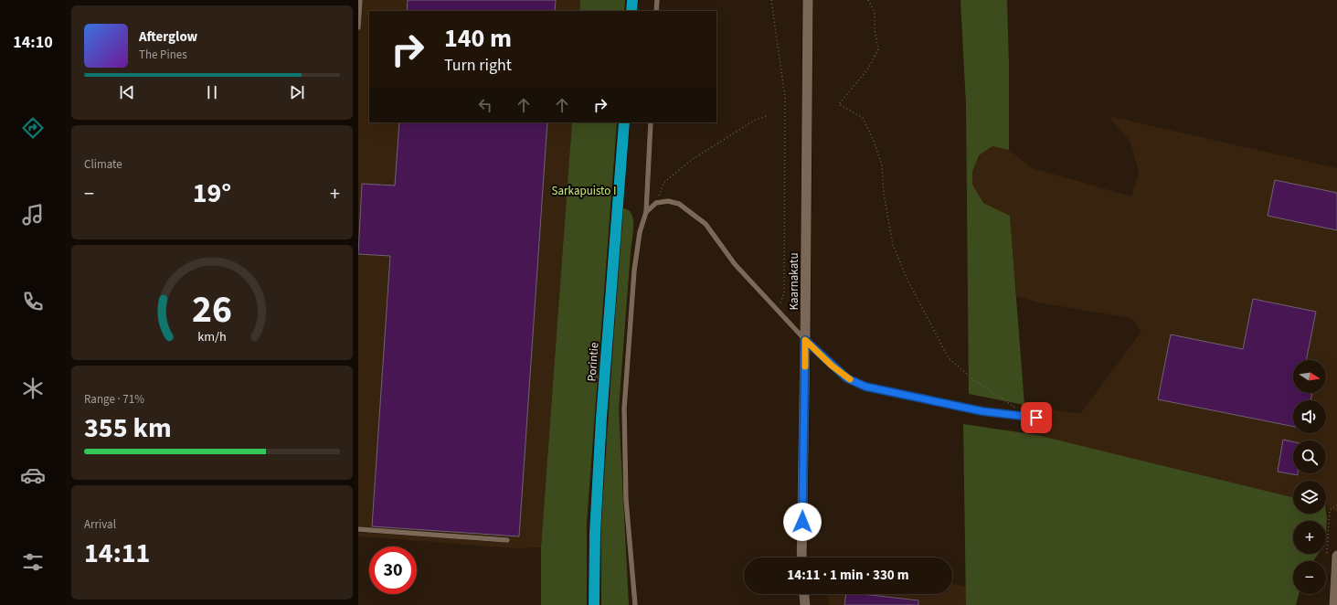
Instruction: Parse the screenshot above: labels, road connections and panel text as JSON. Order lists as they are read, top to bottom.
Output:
{
  "streets": {
    "highway": ["Porintie"],
    "street": ["Kaarnakatu"]
  },
  "parks": ["Sarkapuisto I"],
  "north": "right",
  "page": {
    "tabs": "14:10",
    "turn": ["140 m", "Turn right"],
    "song": ["Afterglow", "The Pines"],
    "tile": [
      "Climate",
      ["Range · 71%", "355 km"],
      ["Arrival", "14:11"]
    ],
    "heat": ["−", "19°", "+"],
    "map_buttons": ["+", "−"],
    "limit": "30",
    "trip": "14:11 · 1 min · 330 m",
    "gauge": ["26", "km/h"]
  }
}
